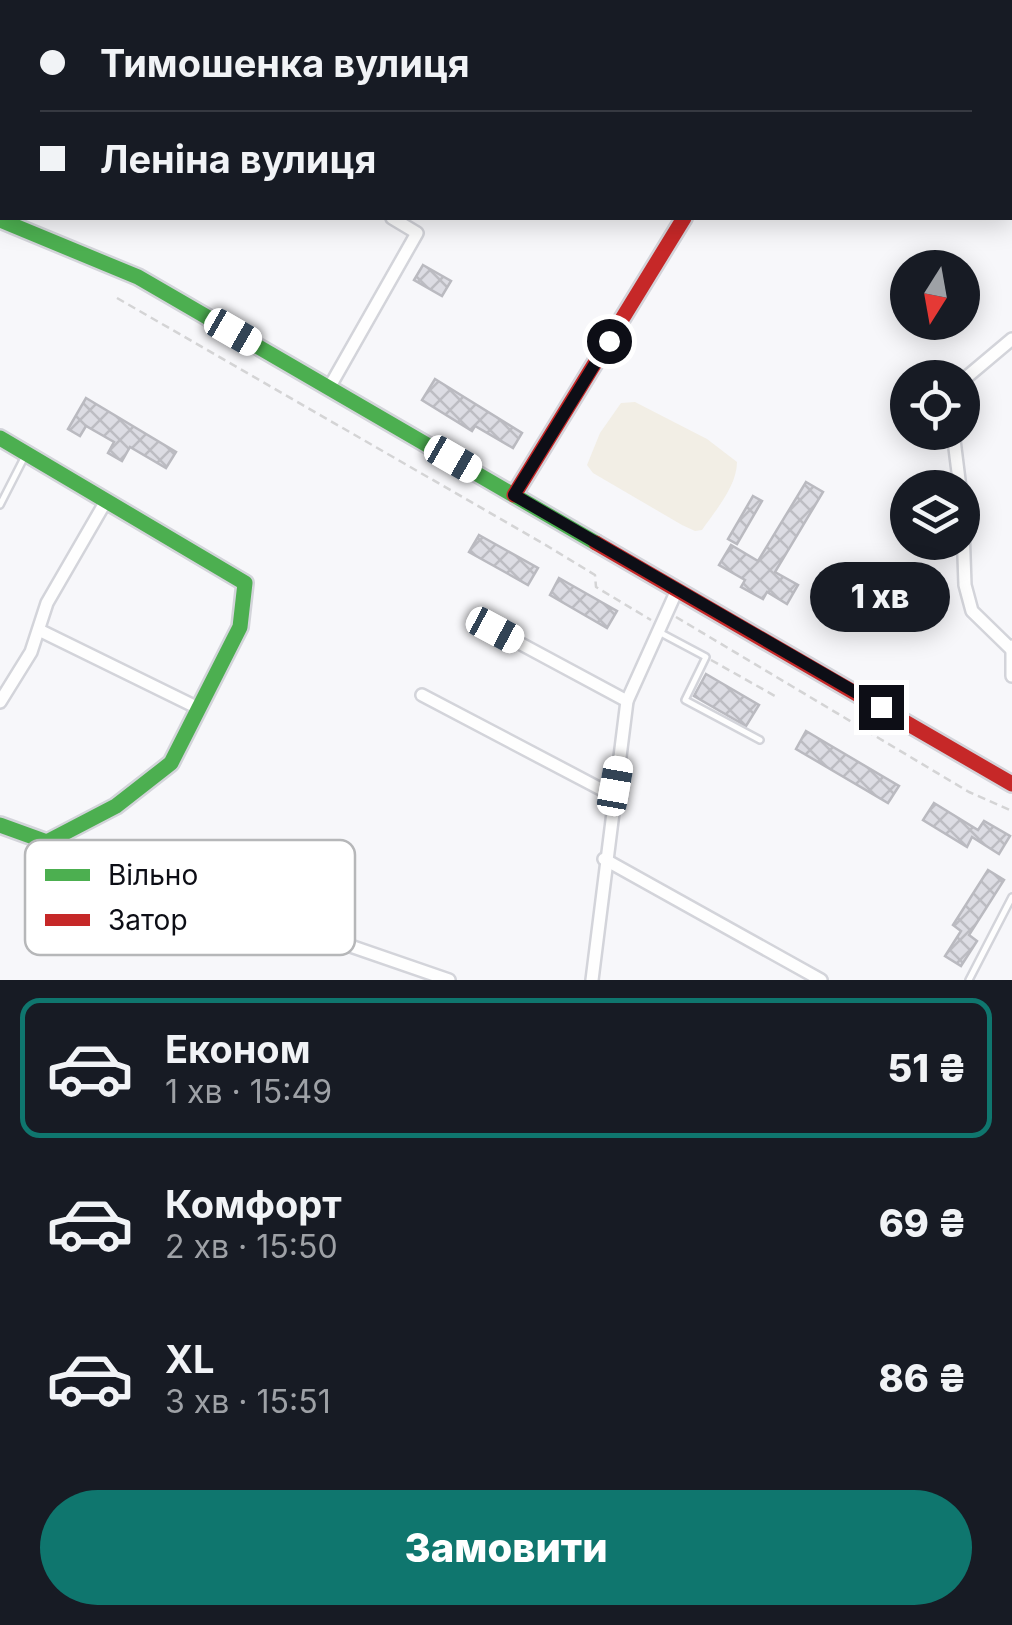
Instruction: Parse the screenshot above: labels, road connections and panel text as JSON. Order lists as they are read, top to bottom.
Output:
{
  "legend": ["Вільно", "Затор"],
  "north": "bottom",
  "page": {
    "banner": ["Тимошенка вулиця", "Леніна вулиця"],
    "bubble": "1 хв",
    "list": [
      {
        "name": "Економ",
        "note": "1 хв · 15:49",
        "value": "51 ₴"
      },
      {
        "name": "Комфорт",
        "note": "2 хв · 15:50",
        "value": "69 ₴"
      },
      {
        "name": "XL",
        "note": "3 хв · 15:51",
        "value": "86 ₴"
      }
    ],
    "buttons": "Замовити"
  }
}
